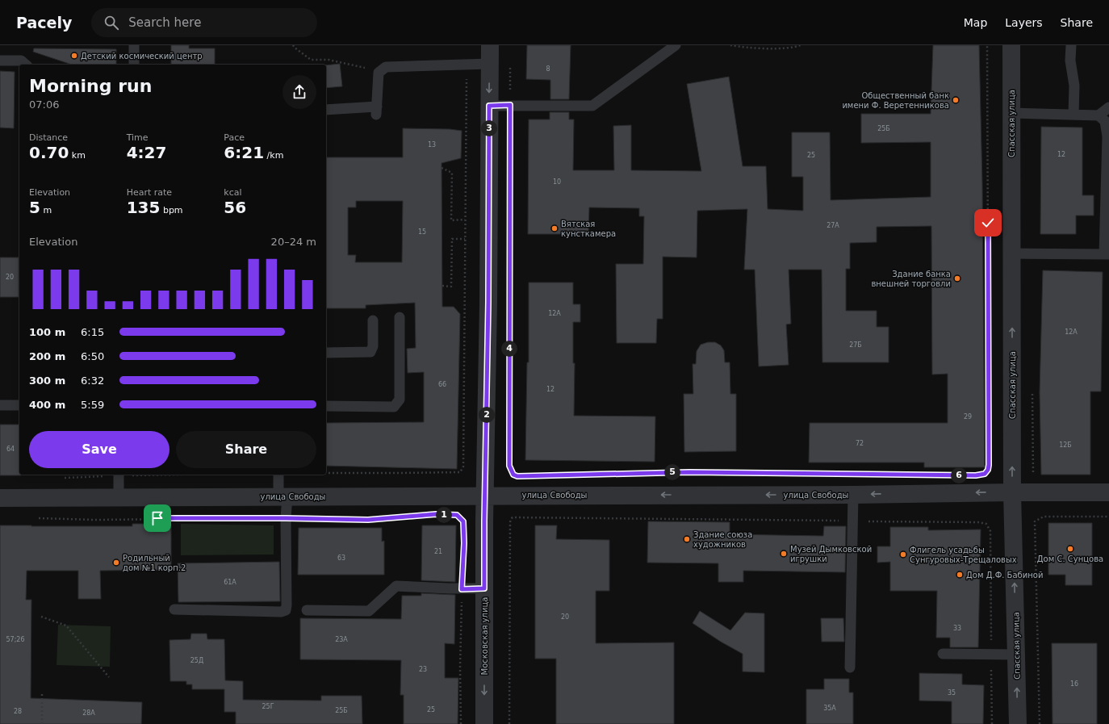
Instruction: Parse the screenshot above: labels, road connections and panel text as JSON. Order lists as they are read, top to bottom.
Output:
{
  "streets": {
    "street": ["Спасская улица", "улица Свободы", "Московская улица"]
  },
  "crossings": [
    ["Спасская улица", "улица Свободы"],
    ["улица Свободы", "Московская улица"]
  ],
  "one_way": ["Спасская улица", "улица Свободы"],
  "places": [
    "Детский космический центр",
    "Общественный банк имени Ф. Веретенникова",
    "Вятская кунсткамера",
    "Здание банка внешней торговли",
    "Здание союза художников",
    "Дом С. Сунцова",
    "Музей Дымковской игрушки",
    "Флигель усадьбы Сунгуровых-Трещаловых",
    "Родильный дом №1 корп.2",
    "Дом Д.Ф. Бабиной"
  ],
  "house_numbers": [
    "8",
    "25Б",
    "13",
    "12",
    "25",
    "10",
    "27А",
    "15",
    "20",
    "12А",
    "12А",
    "27Б",
    "66",
    "12",
    "29",
    "72",
    "12Б",
    "64",
    "21",
    "63",
    "61А",
    "20",
    "33",
    "57;26",
    "23А",
    "25Д",
    "23",
    "16",
    "35",
    "25Г",
    "35А",
    "25",
    "25Б",
    "28",
    "28А"
  ],
  "page": {
    "header": "Pacely",
    "search": "Search here",
    "nav": ["Map", "Layers", "Share"],
    "heading": ["Morning run", "07:06"],
    "stats": [
      ["Distance", "0.70 km"],
      ["Time", "4:27"],
      ["Pace", "6:21 /km"],
      ["Elevation", "5 m"],
      ["Heart rate", "135 bpm"],
      ["kcal", "56"]
    ],
    "pins": [
      "3",
      "4",
      "2",
      "5",
      "6",
      "1"
    ],
    "chart": ["Elevation", "20–24 m"],
    "list": [
      {
        "name": "100 m",
        "note": "6:15"
      },
      {
        "name": "200 m",
        "note": "6:50"
      },
      {
        "name": "300 m",
        "note": "6:32"
      },
      {
        "name": "400 m",
        "note": "5:59"
      }
    ],
    "buttons": ["Save", "Share"]
  }
}
